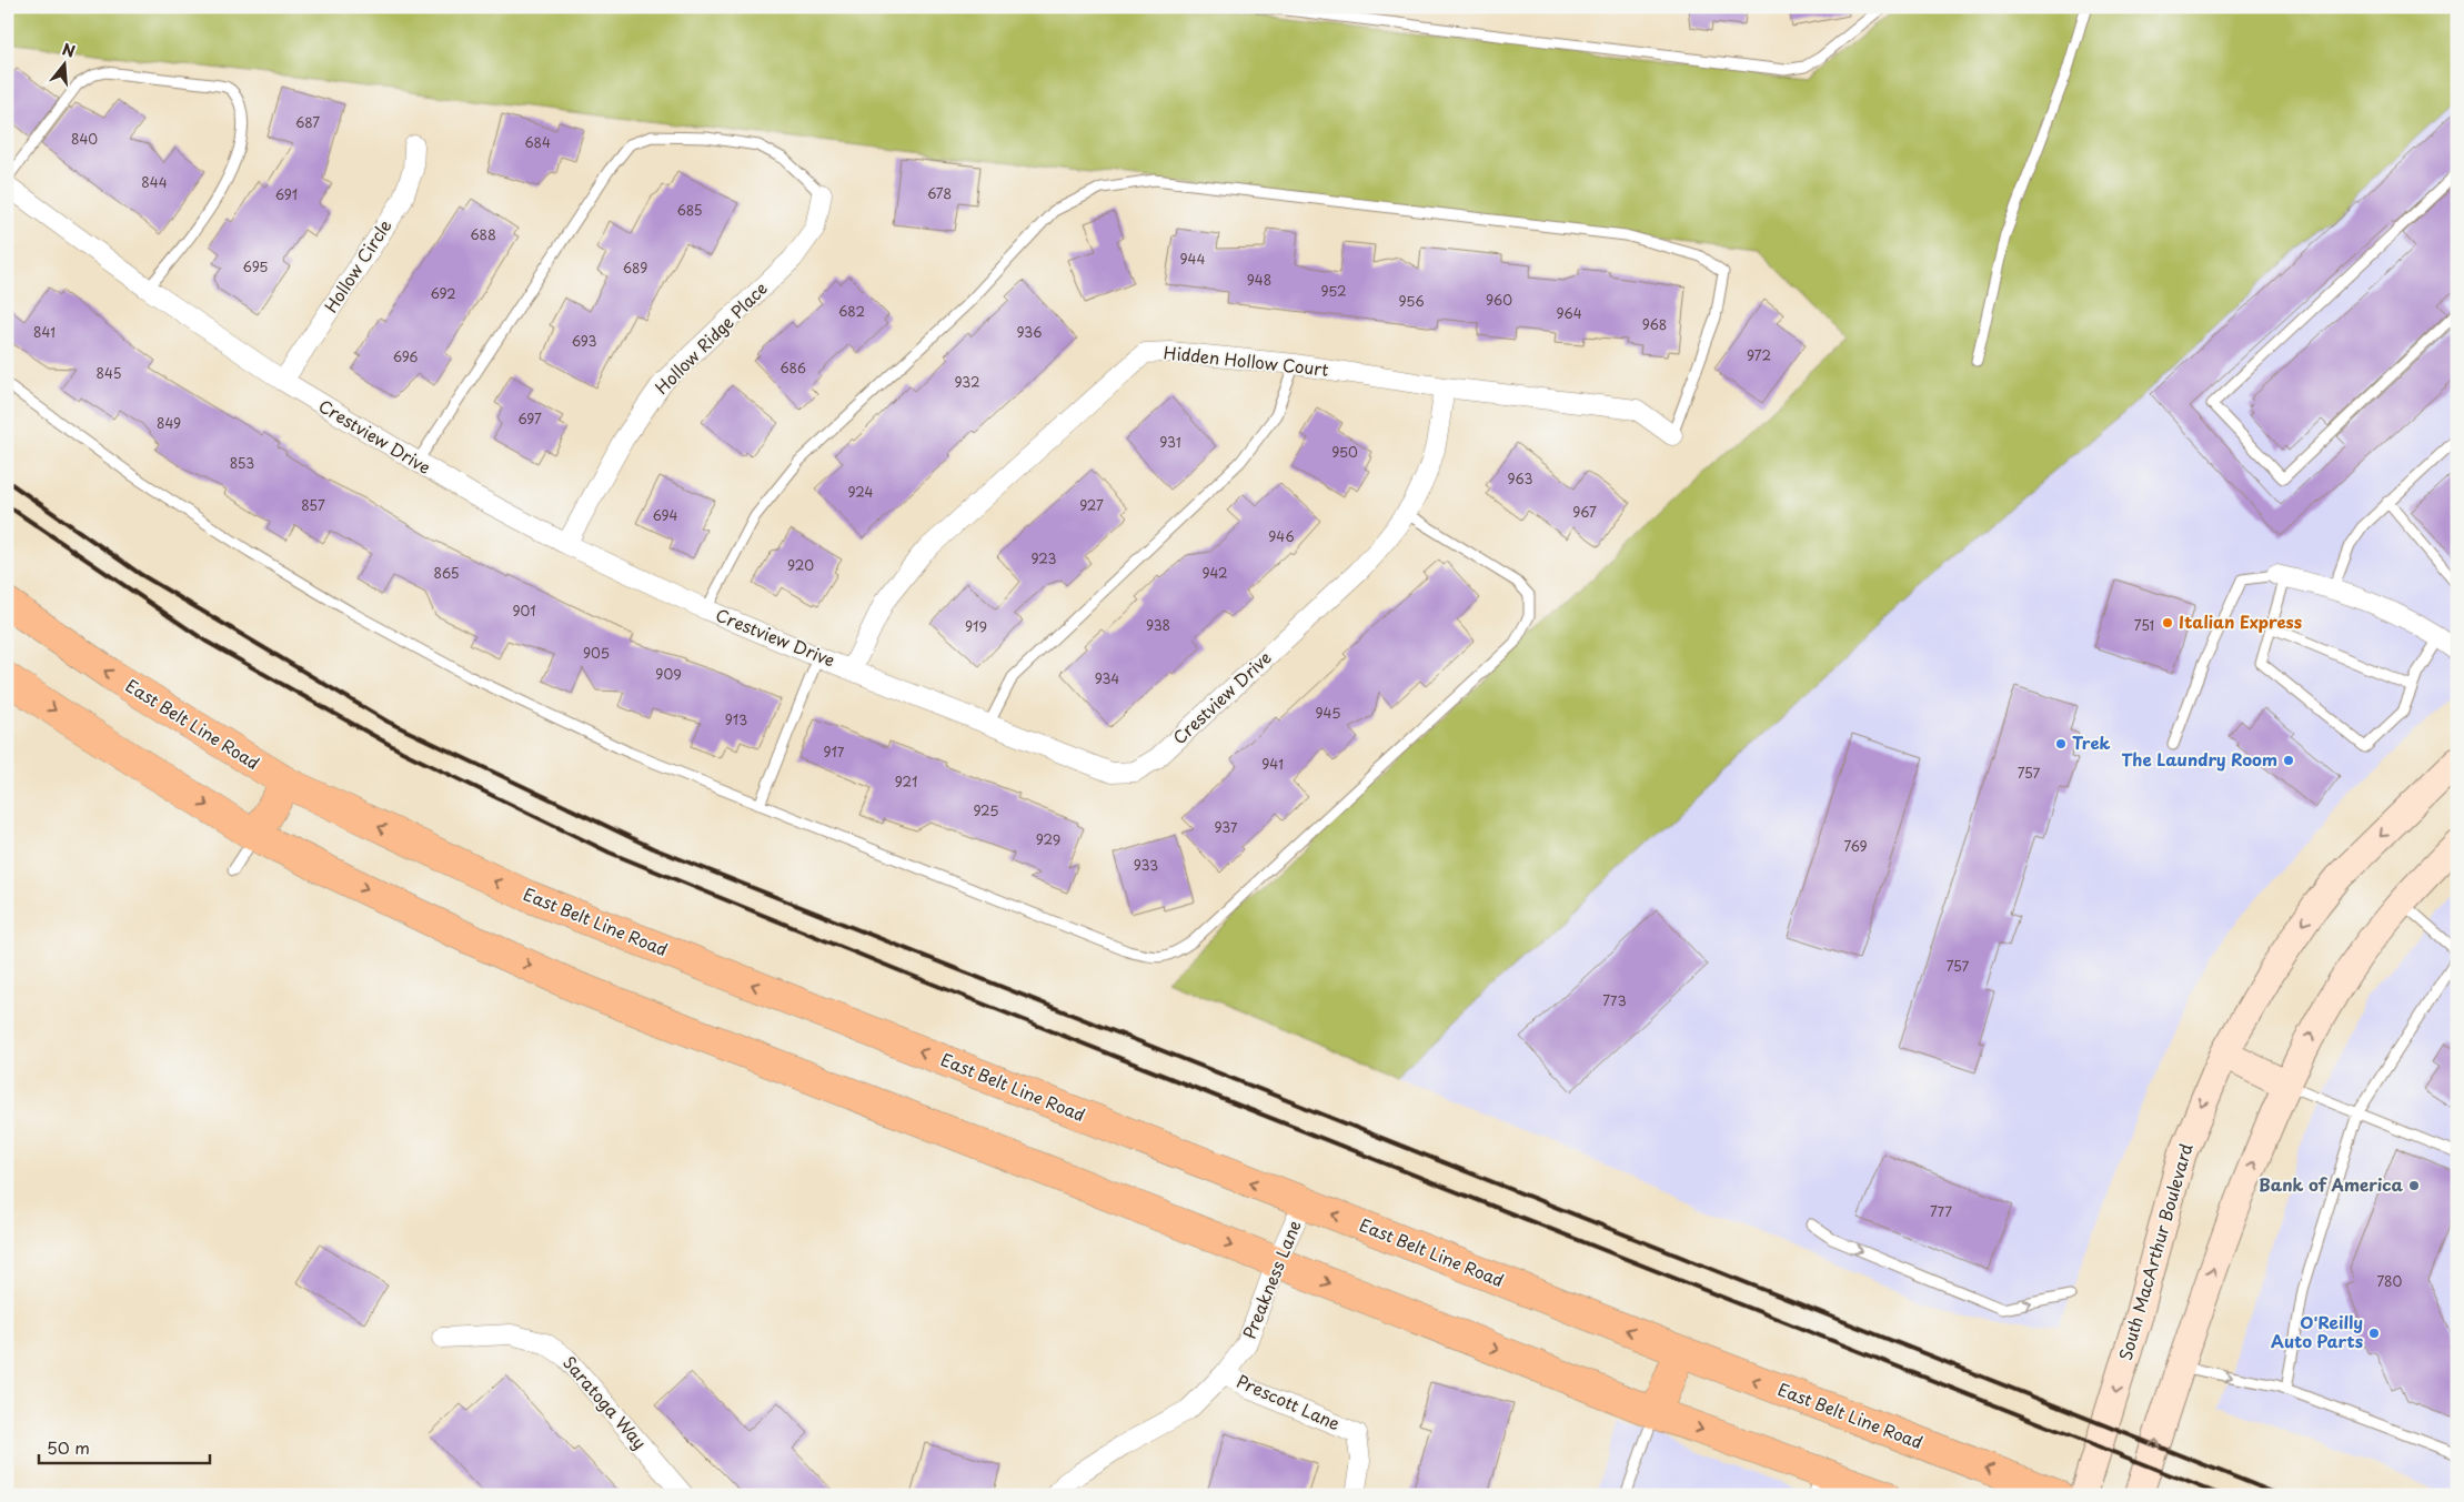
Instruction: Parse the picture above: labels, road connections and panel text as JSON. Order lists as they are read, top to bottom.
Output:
{
  "streets": {
    "main road": ["East Belt Line Road", "South MacArthur Boulevard"],
    "street": [
      "Hollow Circle",
      "Hollow Ridge Place",
      "Hidden Hollow Court",
      "Crestview Drive",
      "Preakness Lane",
      "Saratoga Way",
      "Prescott Lane"
    ]
  },
  "crossings": [
    ["Hollow Circle", "Crestview Drive"],
    ["Hollow Ridge Place", "Crestview Drive"],
    ["Hidden Hollow Court", "Crestview Drive"],
    ["East Belt Line Road", "Preakness Lane"],
    ["Preakness Lane", "Prescott Lane"]
  ],
  "places": [
    "Italian Express",
    "Trek",
    "The Laundry Room",
    "Bank of America",
    "O'Reilly Auto Parts"
  ],
  "house_numbers": [
    "687",
    "840",
    "684",
    "844",
    "678",
    "691",
    "685",
    "688",
    "944",
    "695",
    "689",
    "948",
    "952",
    "692",
    "960",
    "956",
    "682",
    "964",
    "968",
    "841",
    "936",
    "693",
    "972",
    "696",
    "686",
    "845",
    "932",
    "697",
    "849",
    "931",
    "950",
    "853",
    "963",
    "924",
    "857",
    "927",
    "967",
    "694",
    "946",
    "923",
    "920",
    "865",
    "942",
    "901",
    "938",
    "751",
    "919",
    "905",
    "909",
    "934",
    "945",
    "913",
    "917",
    "941",
    "757",
    "921",
    "925",
    "937",
    "929",
    "769",
    "933",
    "757",
    "773",
    "777",
    "780"
  ],
  "scale_bar": "50 m",
  "north": "top"
}
